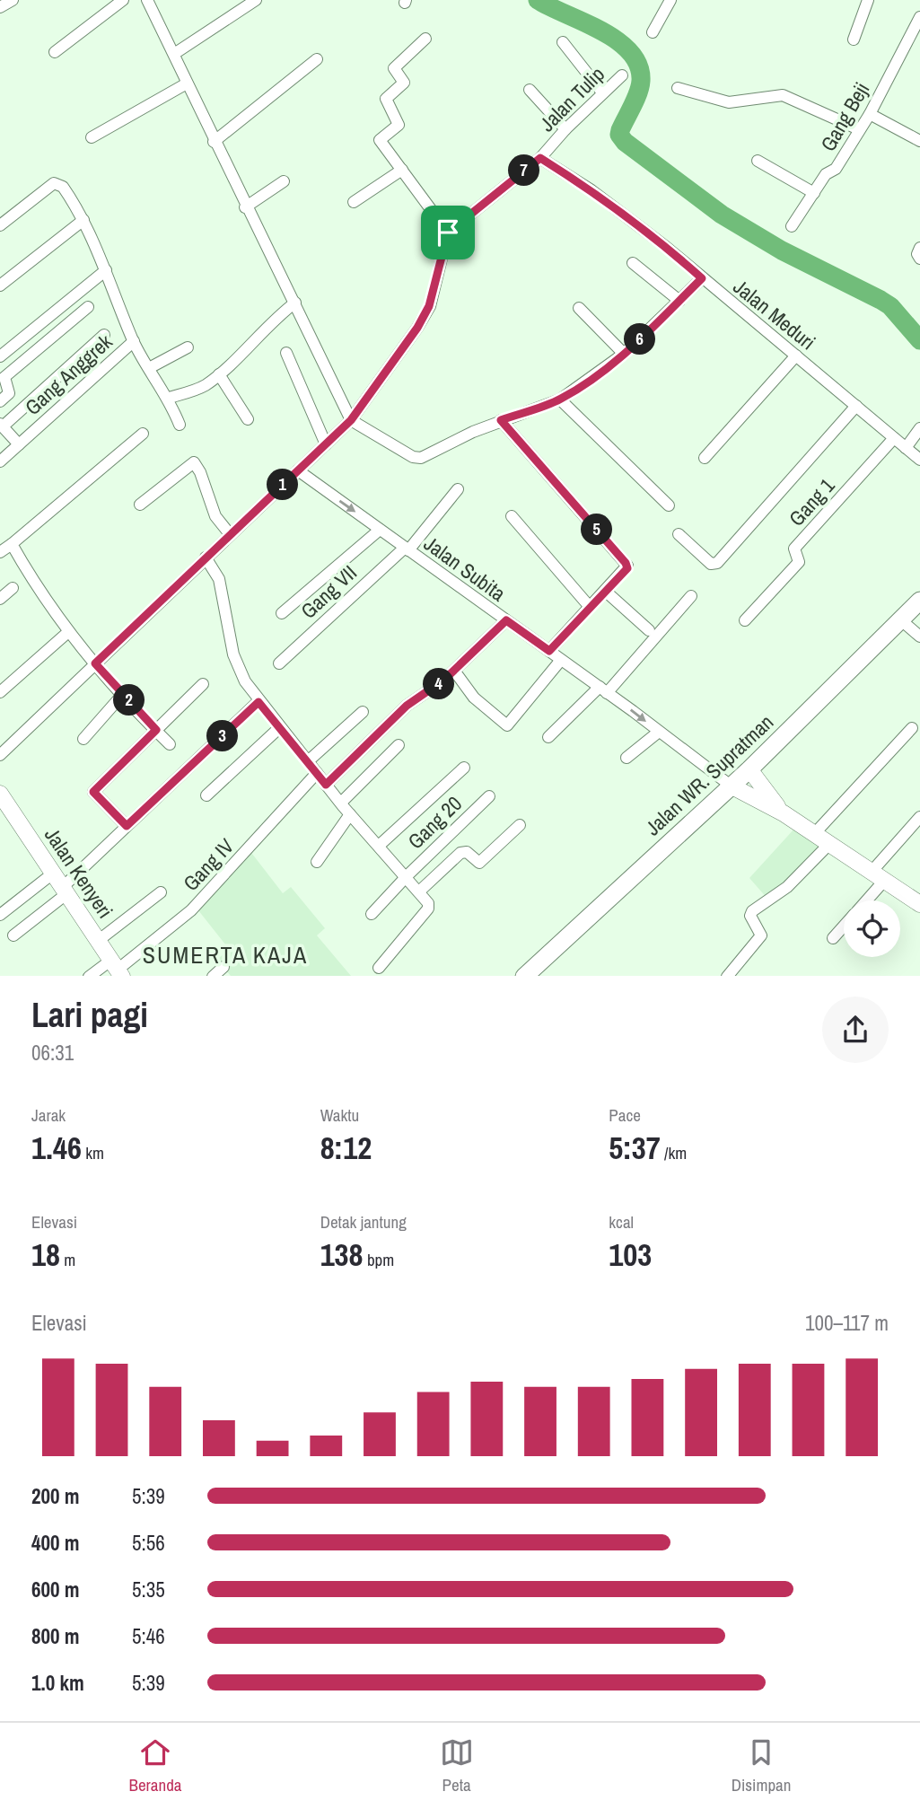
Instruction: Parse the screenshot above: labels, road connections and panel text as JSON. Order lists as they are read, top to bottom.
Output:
{
  "streets": {
    "main road": ["Jalan WR. Supratman"],
    "street": [
      "Jalan Tulip",
      "Gang Beji",
      "Jalan Meduri",
      "Gang Anggrek",
      "Gang 1",
      "Jalan Subita",
      "Gang VII",
      "Gang 20",
      "Gang IV",
      "Jalan Kenyeri"
    ]
  },
  "crossings": [
    ["Jalan Tulip", "Jalan Meduri"],
    ["Jalan Meduri", "Gang 1"],
    ["Jalan Subita", "Gang VII"],
    ["Jalan Subita", "Jalan WR. Supratman"],
    ["Gang IV", "Jalan Kenyeri"]
  ],
  "districts": ["SUMERTA KAJA"],
  "page": {
    "pins": [
      "7",
      "6",
      "1",
      "5",
      "4",
      "2",
      "3"
    ],
    "heading": ["Lari pagi", "06:31"],
    "stats": [
      ["Jarak", "1.46 km"],
      ["Waktu", "8:12"],
      ["Pace", "5:37 /km"],
      ["Elevasi", "18 m"],
      ["Detak jantung", "138 bpm"],
      ["kcal", "103"]
    ],
    "chart": ["Elevasi", "100–117 m"],
    "list": [
      {
        "name": "200 m",
        "note": "5:39"
      },
      {
        "name": "400 m",
        "note": "5:56"
      },
      {
        "name": "600 m",
        "note": "5:35"
      },
      {
        "name": "800 m",
        "note": "5:46"
      },
      {
        "name": "1.0 km",
        "note": "5:39"
      }
    ],
    "tabs": ["Beranda", "Peta", "Disimpan"]
  }
}
